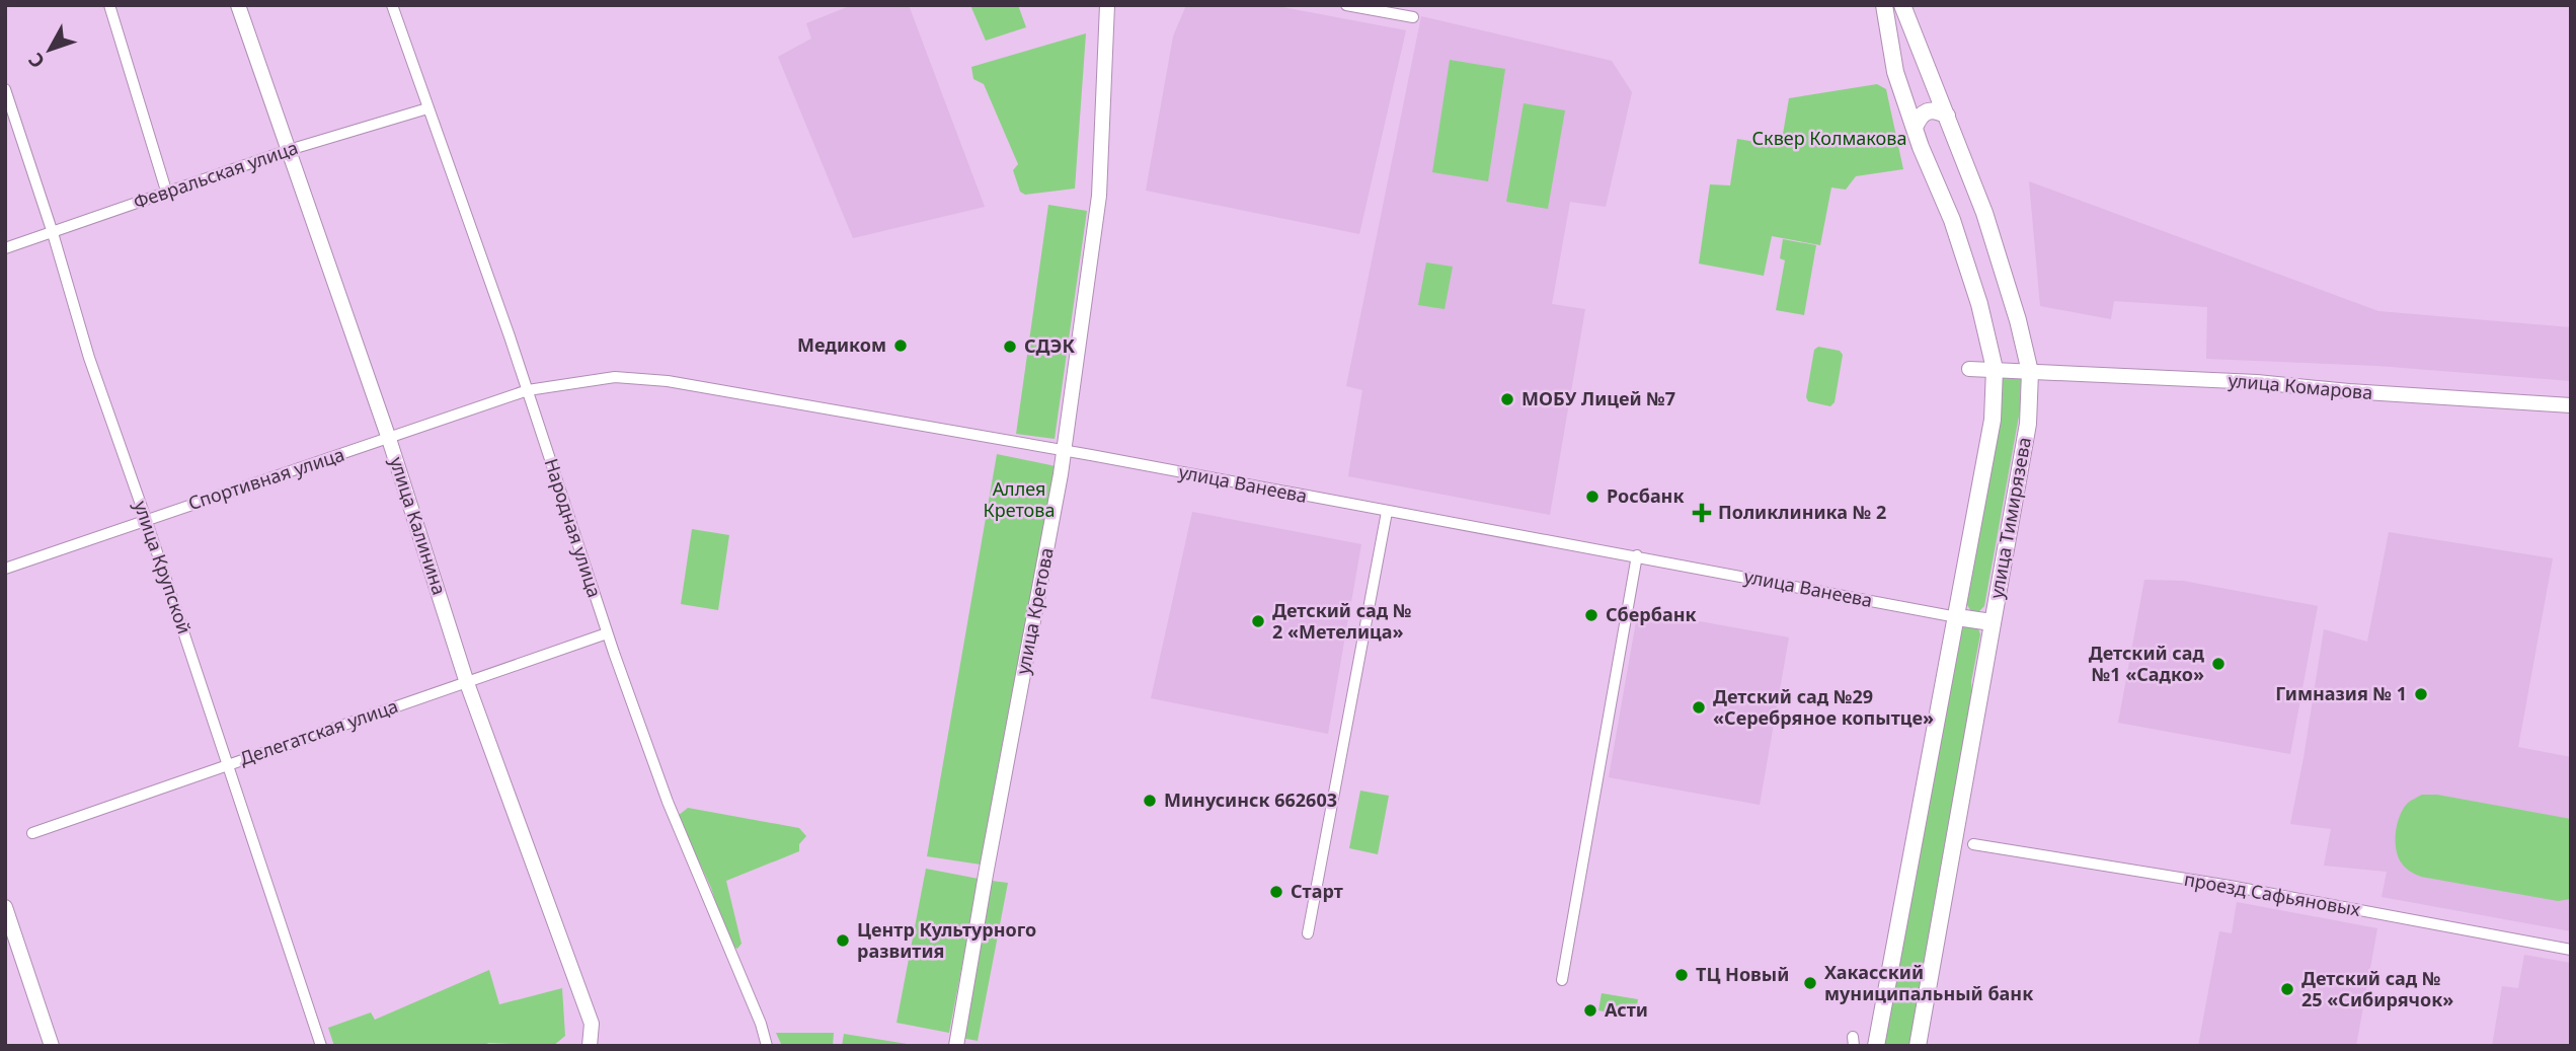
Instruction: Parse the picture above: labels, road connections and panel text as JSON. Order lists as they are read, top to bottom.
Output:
{
  "streets": {
    "main road": ["улица Тимирязева"],
    "street": [
      "Февральская улица",
      "улица Комарова",
      "Спортивная улица",
      "улица Ванеева",
      "улица Калинина",
      "Народная улица",
      "улица Крупской",
      "улица Кретова",
      "Делегатская улица",
      "проезд Сафьяновых"
    ]
  },
  "crossings": [
    ["Февральская улица", "улица Калинина"],
    ["Февральская улица", "Народная улица"],
    ["Февральская улица", "улица Крупской"],
    ["улица Комарова", "улица Тимирязева"],
    ["Спортивная улица", "улица Ванеева"],
    ["Спортивная улица", "улица Калинина"],
    ["Спортивная улица", "Народная улица"],
    ["Спортивная улица", "улица Крупской"],
    ["улица Ванеева", "улица Тимирязева"],
    ["улица Ванеева", "Народная улица"],
    ["улица Ванеева", "улица Кретова"],
    ["улица Калинина", "Делегатская улица"],
    ["Народная улица", "Делегатская улица"],
    ["улица Крупской", "Делегатская улица"]
  ],
  "parks": ["Сквер Колмакова", "Аллея Кретова"],
  "places": {
    "other": [
      "Медиком",
      "СДЭК",
      "МОБУ Лицей №7",
      "Росбанк",
      "Сбербанк",
      "Детский сад № 2 «Метелица»",
      "Детский сад №1 «Cадко»",
      "Гимназия № 1",
      "Детский сад №29 «Серебряное копытце»",
      "Минусинск 662603",
      "Старт",
      "Центр Культурного развития",
      "ТЦ Новый",
      "Хакасский муниципальный банк",
      "Детский сад № 25 «Сибирячок»",
      "Асти"
    ],
    "health": ["Поликлиника № 2"]
  },
  "north": "bottom left"
}
